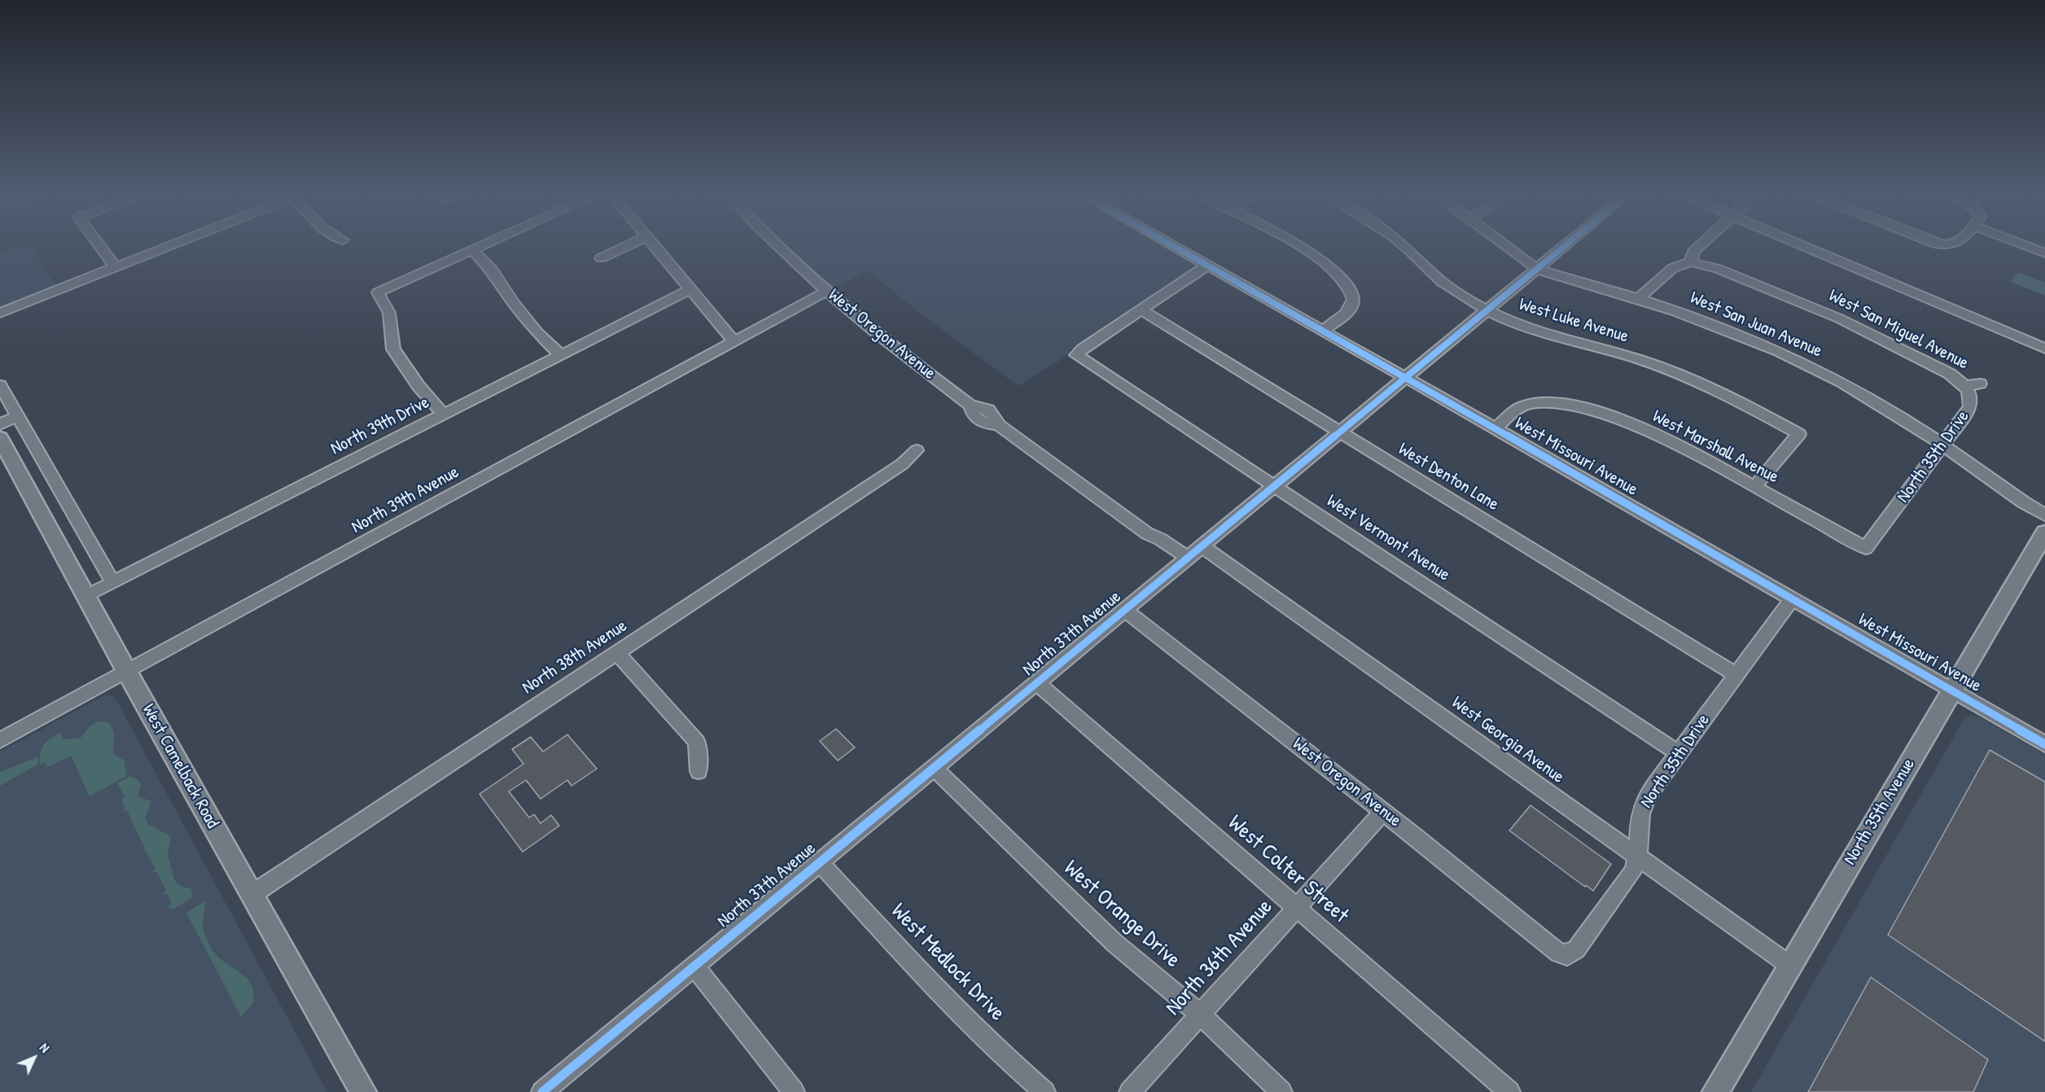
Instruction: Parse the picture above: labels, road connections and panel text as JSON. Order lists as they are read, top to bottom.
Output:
{
  "streets": {
    "main road": ["West Camelback Road", "North 35th Avenue"],
    "street": [
      "West Luke Avenue",
      "West San Juan Avenue",
      "West San Miguel Avenue",
      "West Oregon Avenue",
      "North 39th Drive",
      "West Marshall Avenue",
      "West Missouri Avenue",
      "North 35th Drive",
      "West Denton Lane",
      "North 39th Avenue",
      "West Vermont Avenue",
      "North 37th Avenue",
      "North 38th Avenue",
      "West Georgia Avenue",
      "West Colter Street",
      "West Orange Drive",
      "North 36th Avenue",
      "West Medlock Drive"
    ]
  },
  "crossings": [
    ["West Luke Avenue", "West Marshall Avenue"],
    ["West Luke Avenue", "North 37th Avenue"],
    ["West San Juan Avenue", "North 35th Drive"],
    ["West San Juan Avenue", "North 37th Avenue"],
    ["West San Miguel Avenue", "North 35th Drive"],
    ["West Oregon Avenue", "North 35th Drive"],
    ["West Oregon Avenue", "North 39th Avenue"],
    ["West Oregon Avenue", "North 37th Avenue"],
    ["West Oregon Avenue", "North 36th Avenue"],
    ["North 39th Drive", "West Camelback Road"],
    ["West Marshall Avenue", "West Missouri Avenue"],
    ["West Marshall Avenue", "North 35th Drive"],
    ["West Missouri Avenue", "North 35th Drive"],
    ["West Missouri Avenue", "North 37th Avenue"],
    ["West Missouri Avenue", "North 35th Avenue"],
    ["North 35th Drive", "West Denton Lane"],
    ["North 35th Drive", "West Vermont Avenue"],
    ["North 35th Drive", "West Georgia Avenue"],
    ["West Denton Lane", "West Vermont Avenue"],
    ["West Denton Lane", "North 37th Avenue"],
    ["North 39th Avenue", "West Camelback Road"],
    ["West Vermont Avenue", "North 37th Avenue"],
    ["North 37th Avenue", "West Georgia Avenue"],
    ["North 37th Avenue", "West Colter Street"],
    ["North 37th Avenue", "West Orange Drive"],
    ["North 37th Avenue", "West Medlock Drive"],
    ["North 38th Avenue", "West Camelback Road"],
    ["West Georgia Avenue", "North 35th Avenue"],
    ["West Colter Street", "North 36th Avenue"],
    ["West Orange Drive", "North 36th Avenue"]
  ],
  "north": "top right"
}
